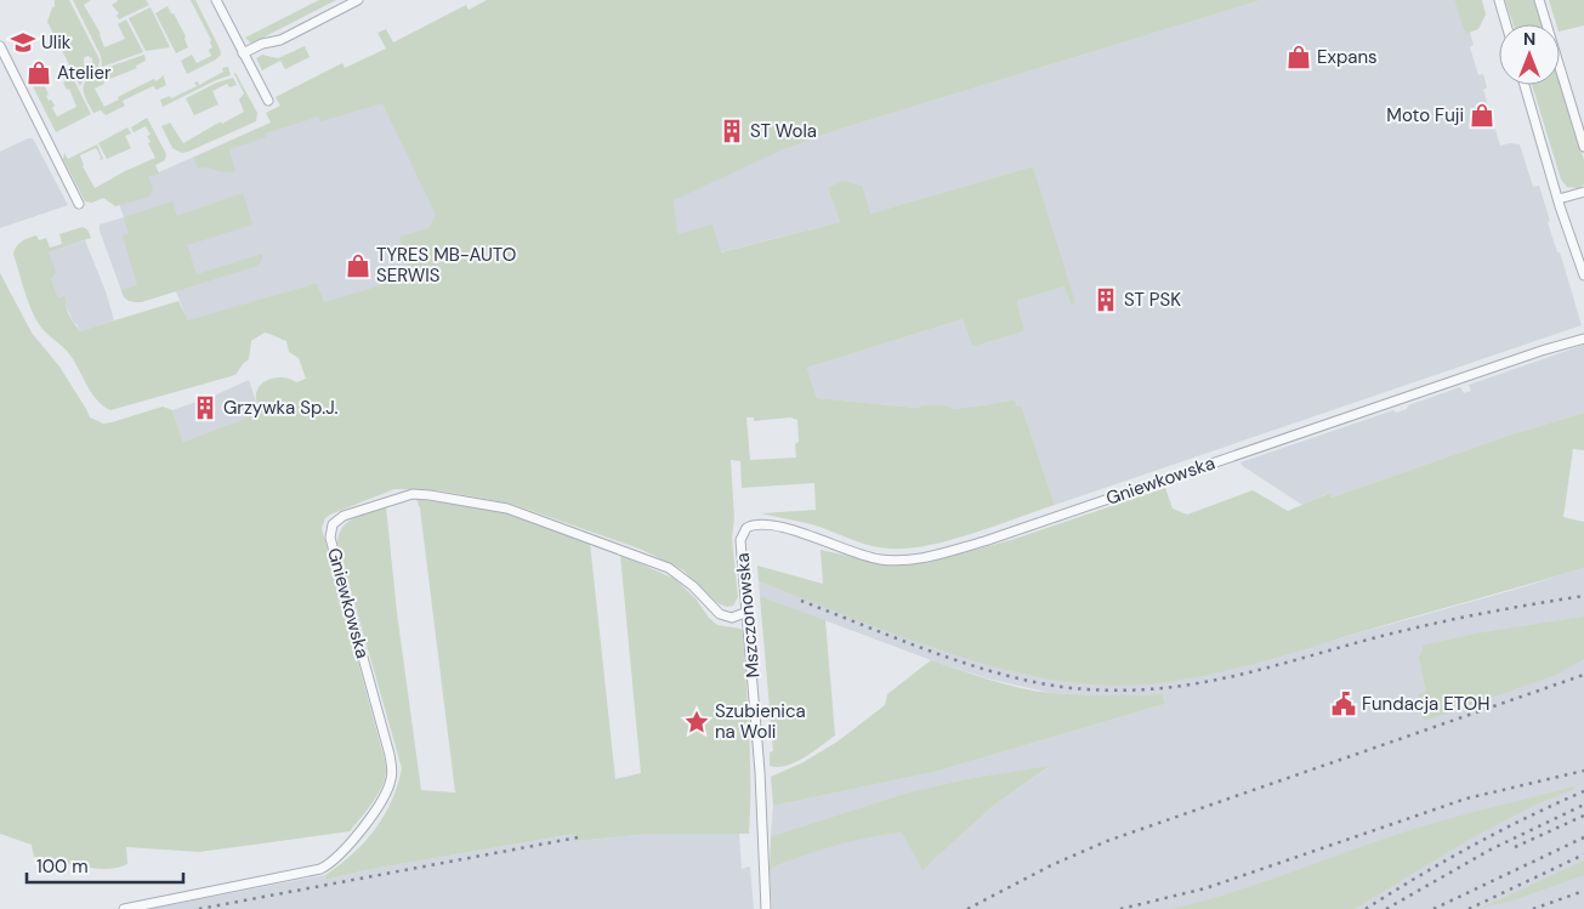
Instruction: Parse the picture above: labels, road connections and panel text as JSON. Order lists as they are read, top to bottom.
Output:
{
  "streets": {
    "street": ["Gniewkowska", "Mszczonowska"]
  },
  "crossings": [
    ["Gniewkowska", "Mszczonowska"]
  ],
  "places": {
    "school or university": ["Ulik"],
    "shop": [
      "Expans",
      "Atelier",
      "Moto Fuji",
      "TYRES MB-AUTO SERWIS"
    ],
    "building": ["ST Wola", "ST PSK", "Grzywka Sp.J."],
    "public building": ["Fundacja ETOH"],
    "place": ["Szubienica na Woli"]
  },
  "scale_bar": "100 m",
  "north": "top"
}
